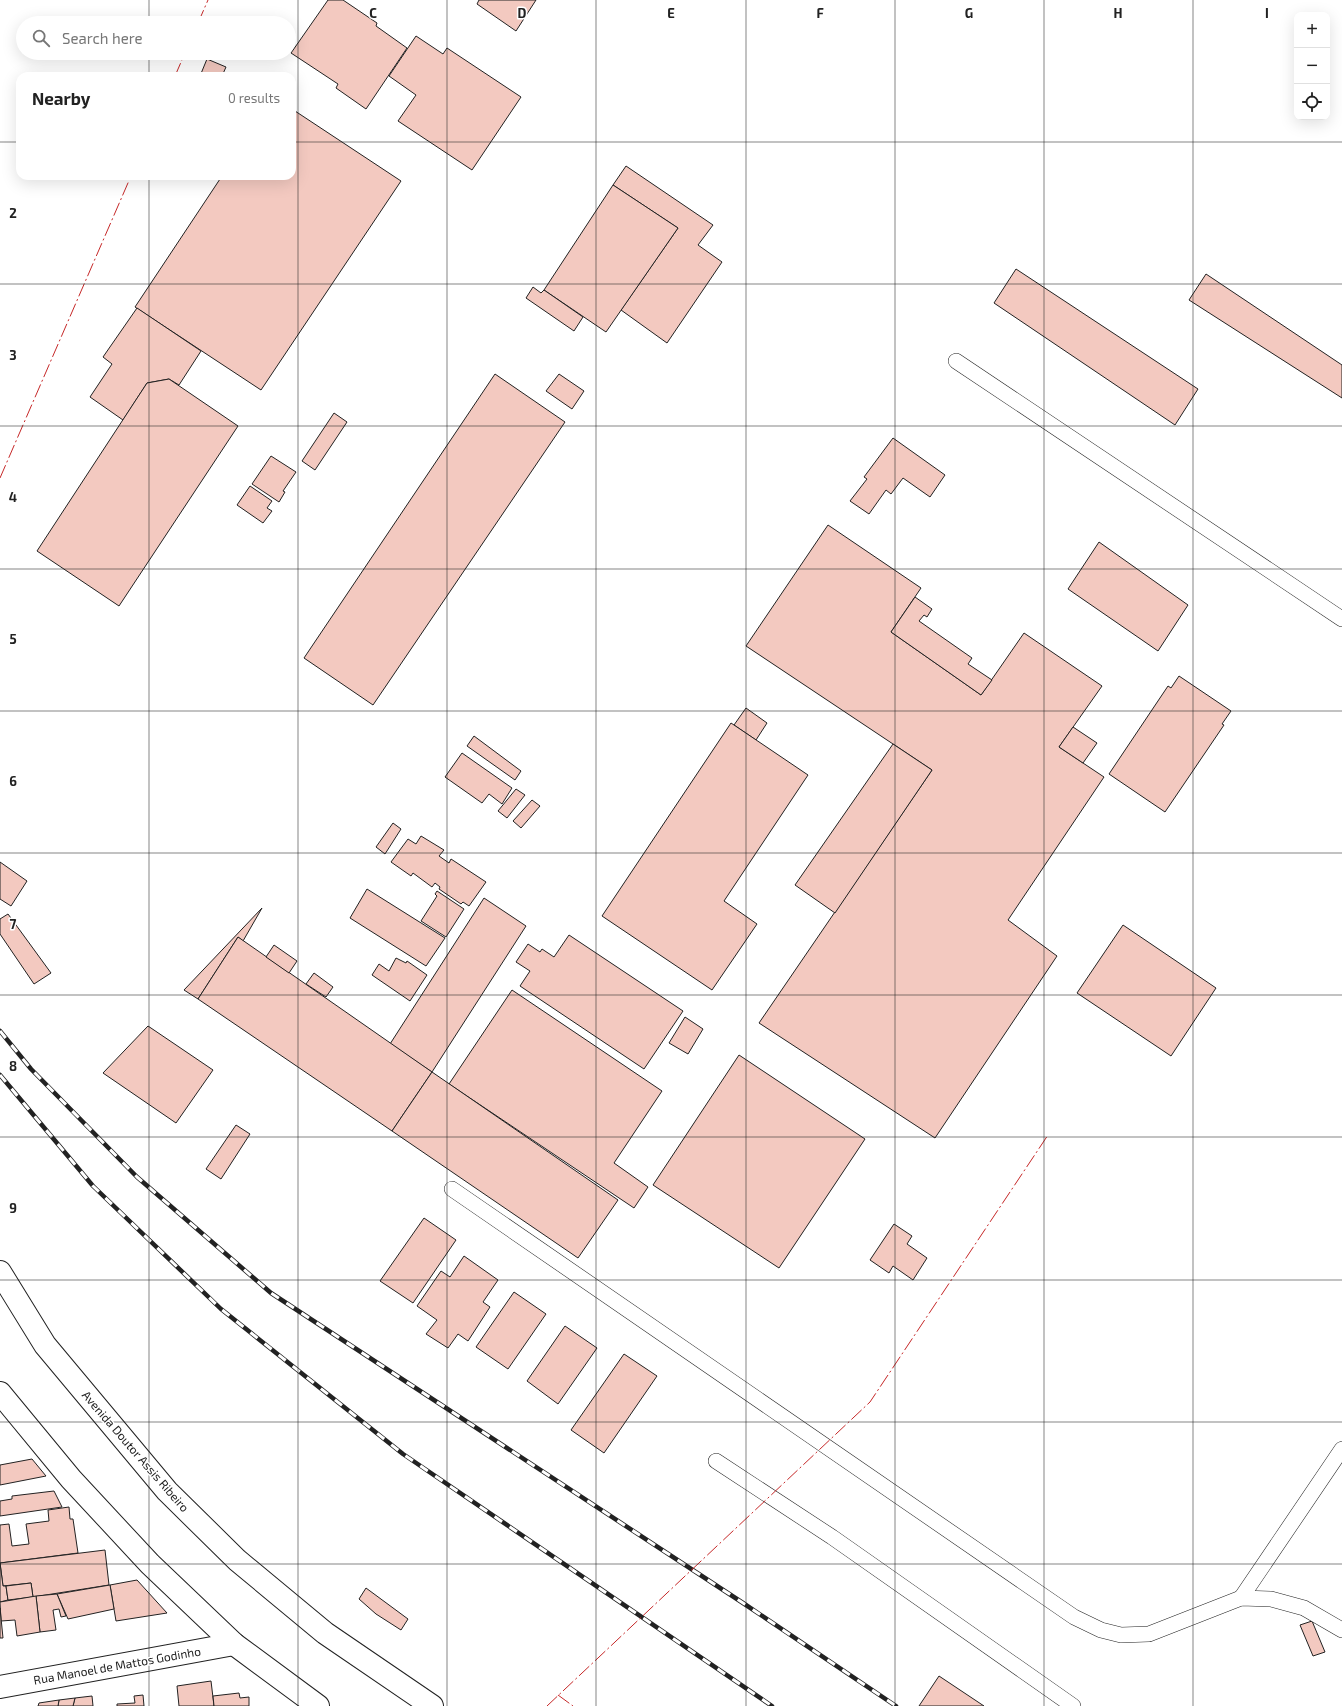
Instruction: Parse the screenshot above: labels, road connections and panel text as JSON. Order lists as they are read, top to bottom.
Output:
{
  "streets": {
    "main road": ["Avenida Doutor Assis Ribeiro", "Rua Manoel de Mattos Godinho"]
  },
  "page": {
    "map_buttons": ["+", "−"],
    "search": "Search here",
    "heading": ["Nearby", "0 results"]
  },
  "grid": {
    "columns": [
      "C",
      "D",
      "E",
      "F",
      "G",
      "H",
      "I"
    ],
    "rows": [
      "2",
      "3",
      "4",
      "5",
      "6",
      "7",
      "8",
      "9"
    ]
  }
}
